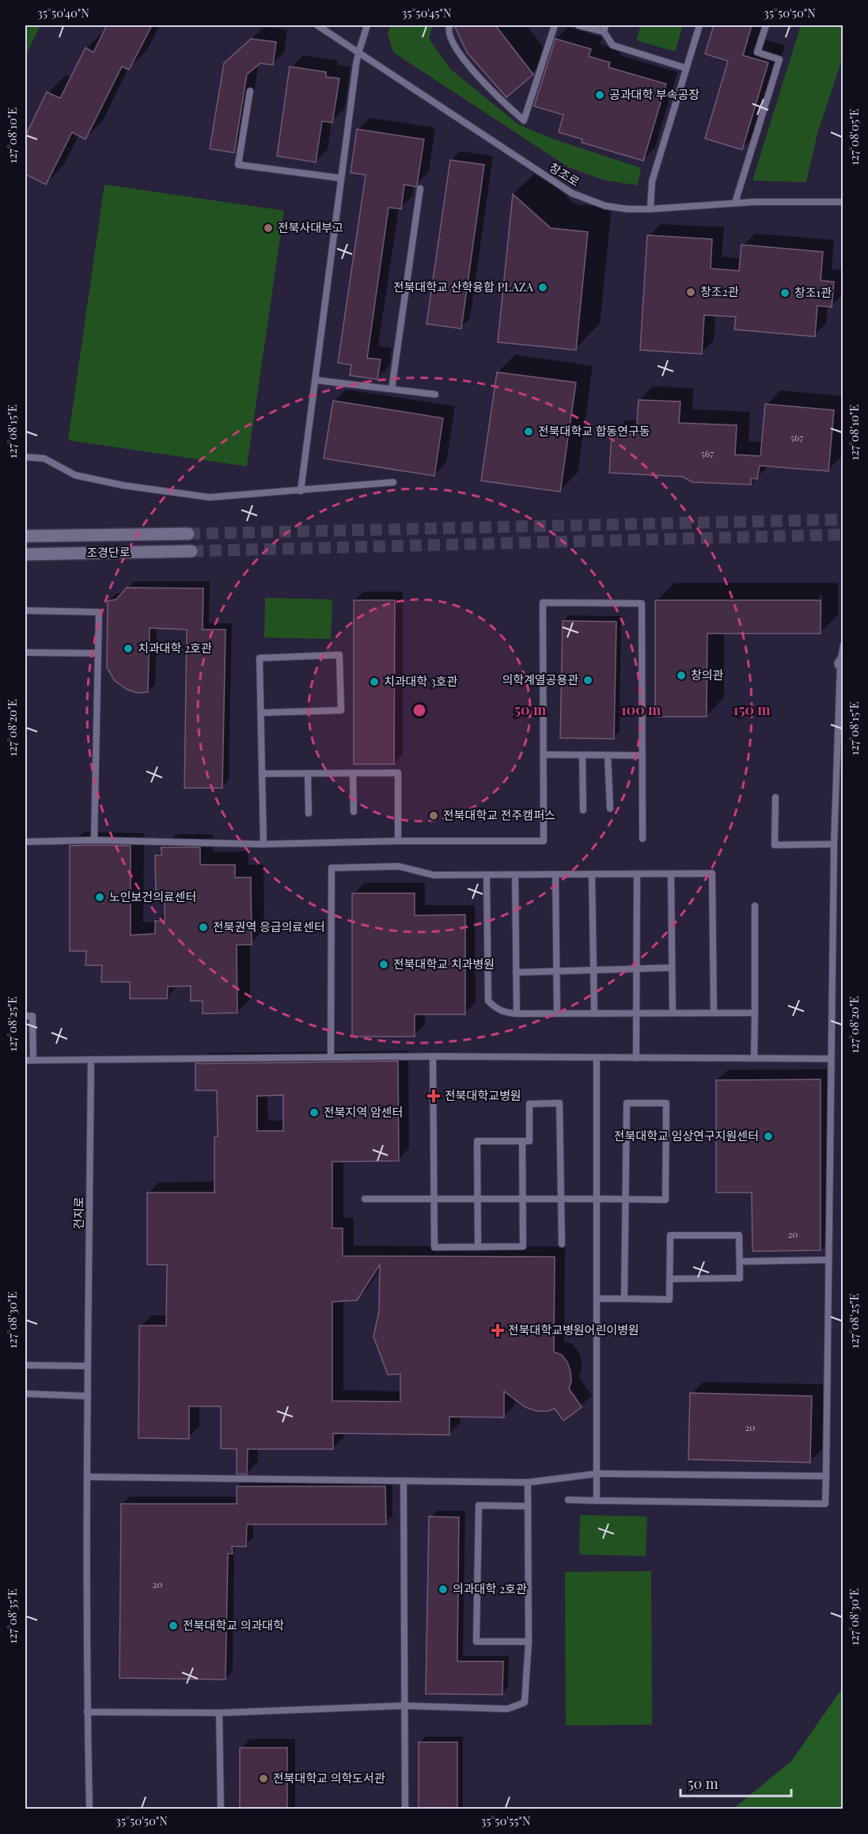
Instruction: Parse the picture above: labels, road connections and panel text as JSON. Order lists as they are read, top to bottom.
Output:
{
  "streets": {
    "street": ["조경단로"],
    "lane": ["창조로", "건지로"]
  },
  "places": {
    "other": [
      "공과대학 부속공장",
      "전북사대부고",
      "전북대학교 산학융합 PLAZA",
      "창조2관",
      "창조1관",
      "전북대학교 합동연구동",
      "치과대학 2호관",
      "창의관",
      "의학계열공용관",
      "치과대학 3호관",
      "전북대학교 전주캠퍼스",
      "노인보건의료센터",
      "전북권역 응급의료센터",
      "전북대학교 치과병원",
      "전북지역 암센터",
      "전북대학교 임상연구지원센터",
      "의과대학 2호관",
      "전북대학교 의과대학",
      "전북대학교 의학도서관"
    ],
    "health": ["전북대학교병원", "전북대학교병원어린이병원"]
  },
  "house_numbers": [
    "567",
    "567",
    "20",
    "20",
    "20"
  ],
  "scale_bar": "50 m",
  "coordinates": [
    "35°50'40\"N",
    "35°50'45\"N",
    "35°50'50\"N",
    "127°08'10\"E",
    "127°08'05\"E",
    "127°08'15\"E",
    "127°08'20\"E",
    "127°08'25\"E",
    "127°08'30\"E",
    "127°08'35\"E",
    "35°50'55\"N"
  ],
  "rings": ["50 m", "100 m", "150 m"]
}
